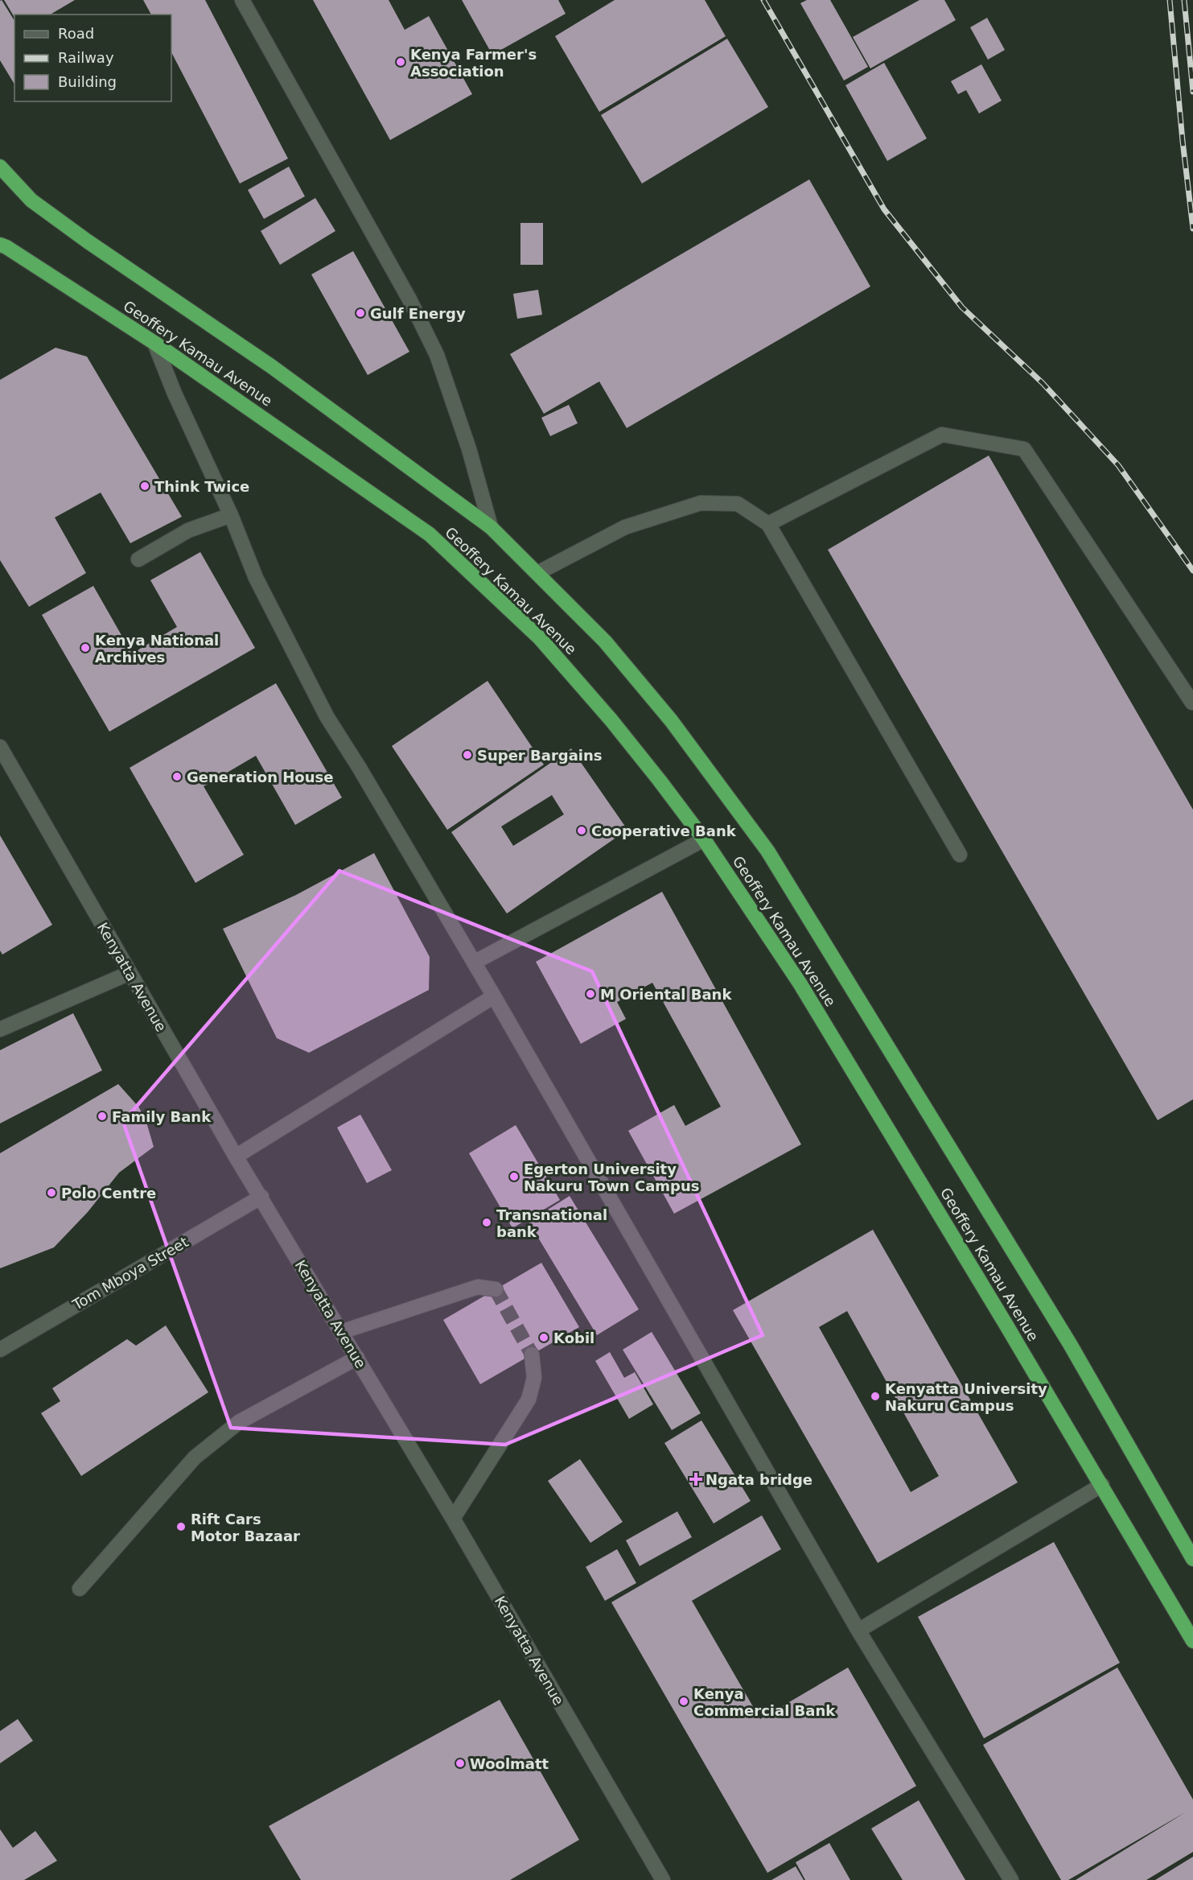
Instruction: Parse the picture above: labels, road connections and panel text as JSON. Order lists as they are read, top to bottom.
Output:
{
  "streets": {
    "highway": ["Geoffery Kamau Avenue"],
    "street": ["Kenyatta Avenue", "Tom Mboya Street"]
  },
  "crossings": [
    ["Kenyatta Avenue", "Tom Mboya Street"]
  ],
  "places": {
    "other": [
      "Kenya Farmer's Association",
      "Gulf Energy",
      "Think Twice",
      "Kenya National Archives",
      "Super Bargains",
      "Generation House",
      "Cooperative Bank",
      "M Oriental Bank",
      "Family Bank",
      "Egerton University Nakuru Town Campus",
      "Polo Centre",
      "Transnational bank",
      "Kobil",
      "Kenyatta University Nakuru Campus",
      "Rift Cars Motor Bazaar",
      "Kenya Commercial Bank",
      "Woolmatt"
    ],
    "health": ["Ngata bridge"]
  },
  "legend": ["Road", "Railway", "Building"]
}
